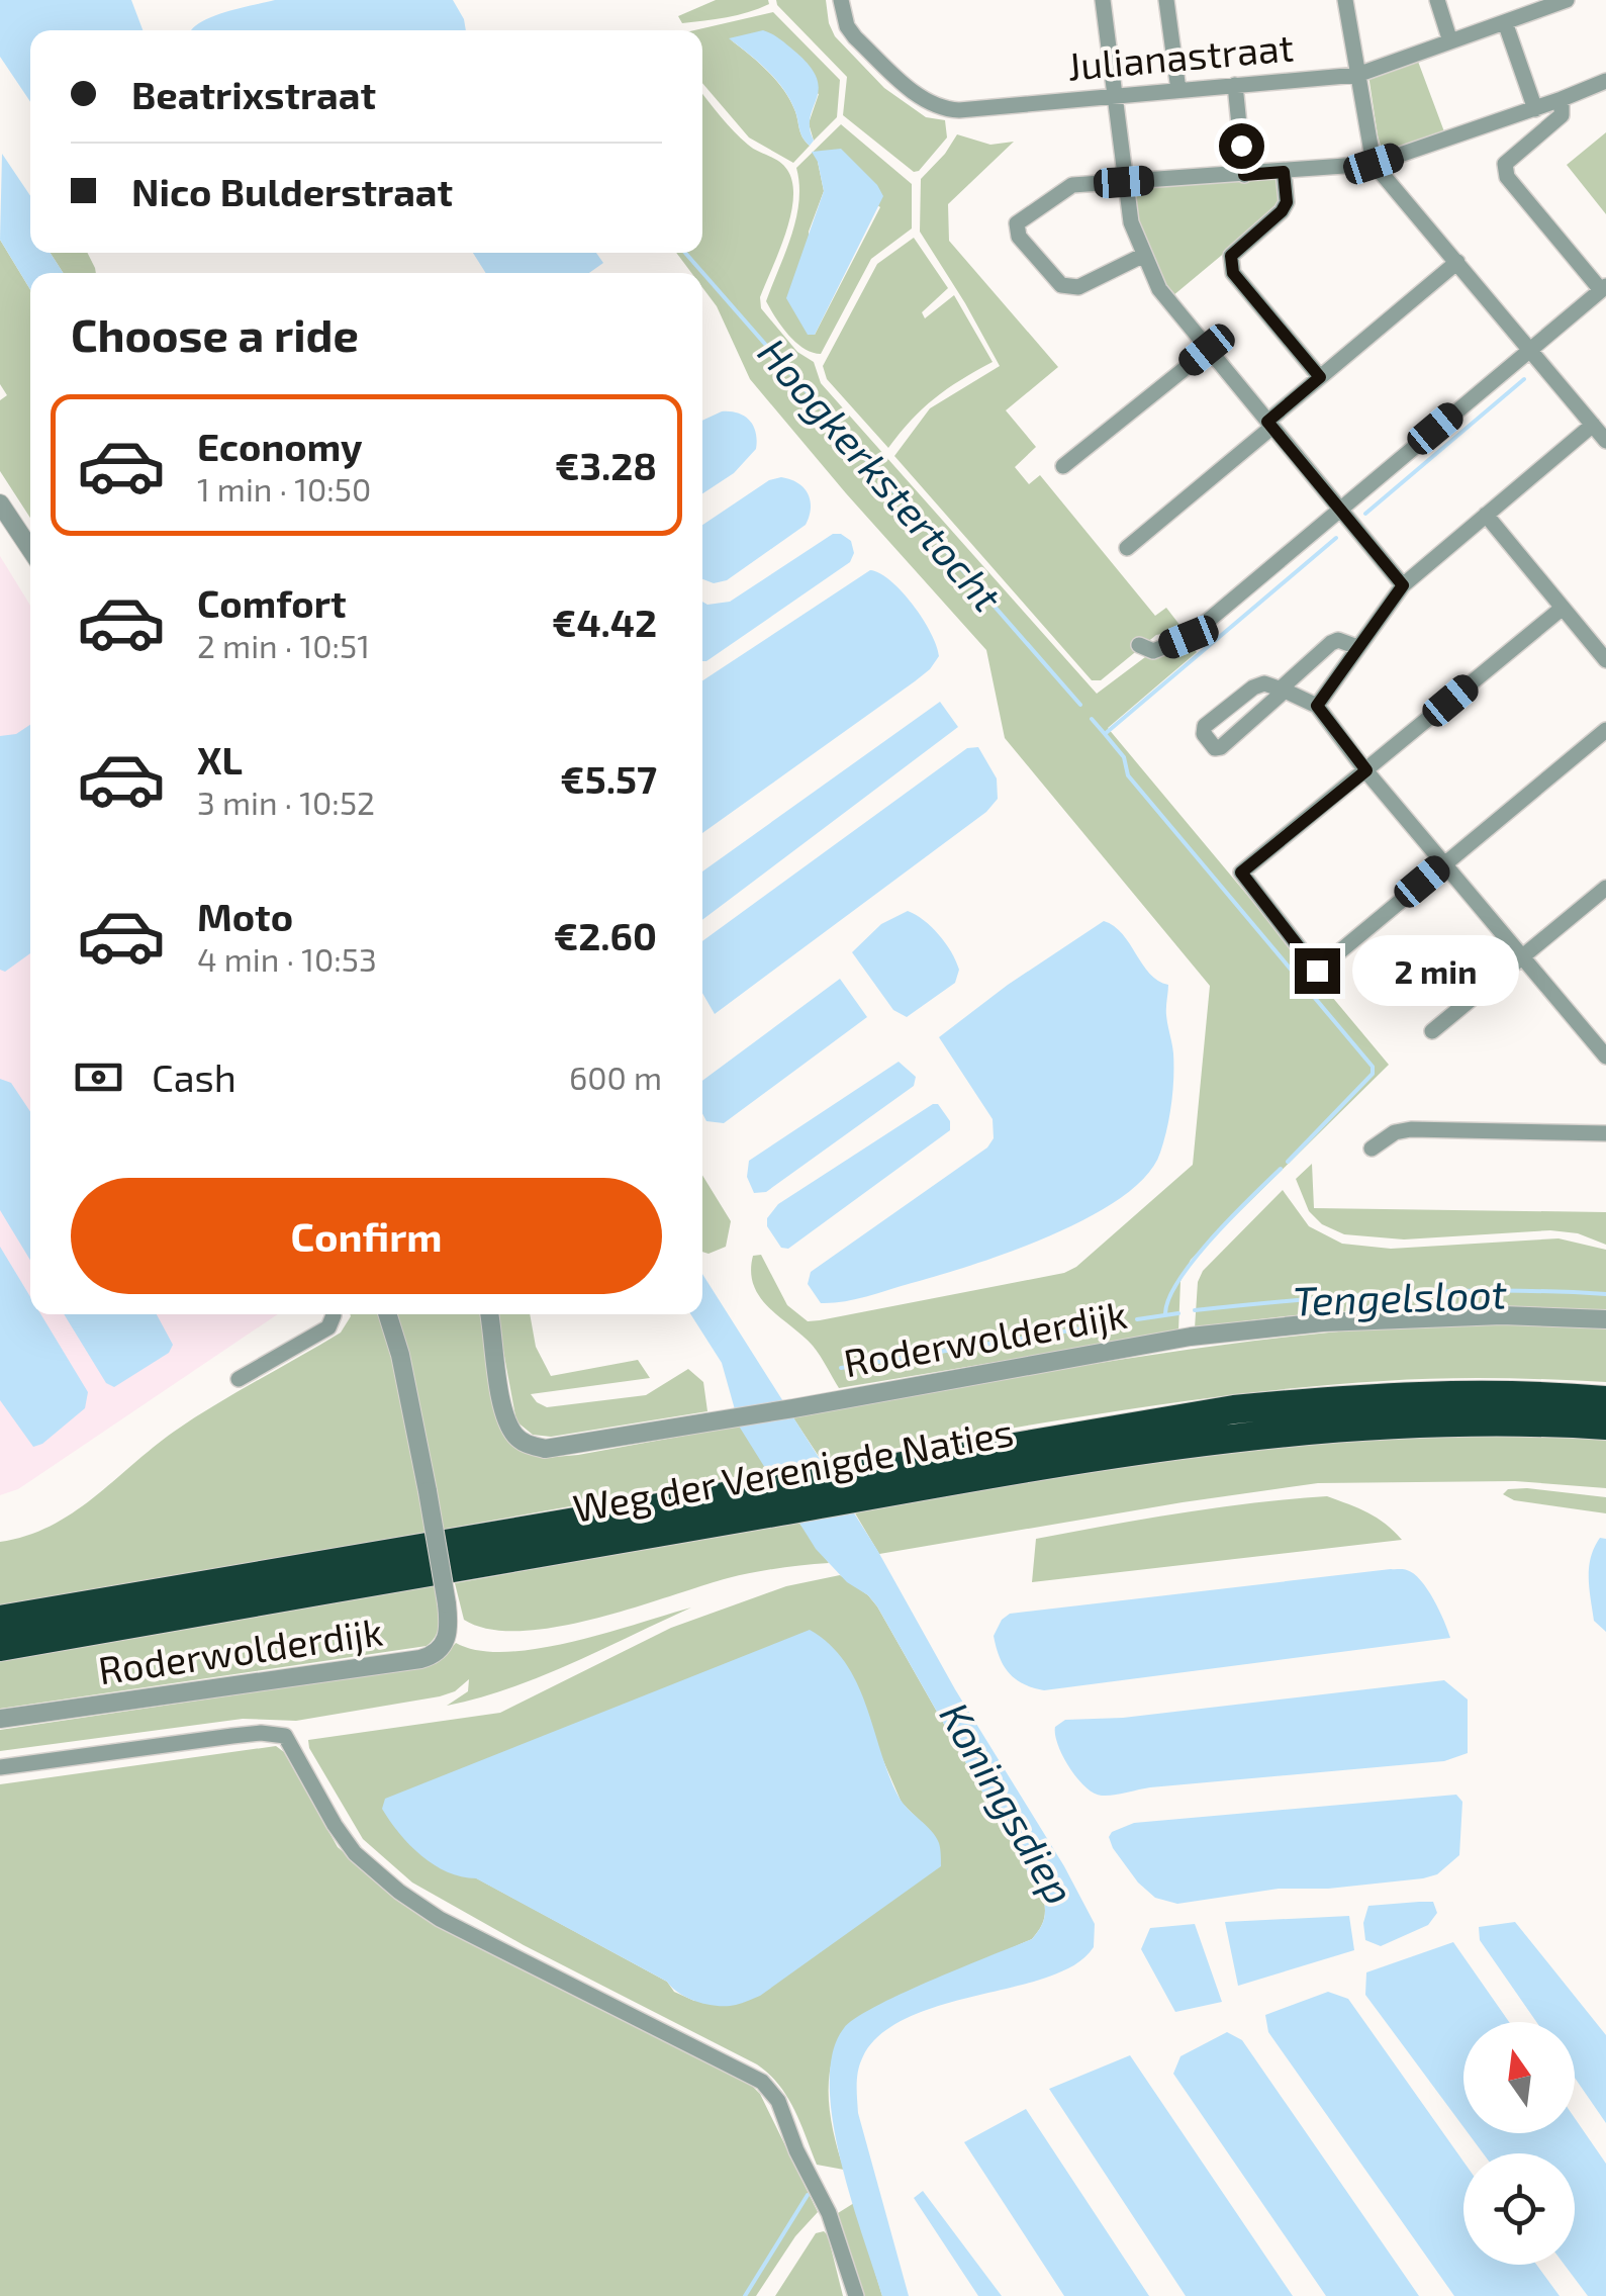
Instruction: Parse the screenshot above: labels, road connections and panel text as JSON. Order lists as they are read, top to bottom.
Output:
{
  "streets": {
    "highway": ["Weg der Verenigde Naties"],
    "street": ["Julianastraat", "Roderwolderdijk"]
  },
  "water": ["Hoogkerkstertocht", "Tengelsloot", "Koningsdiep"],
  "north": "top",
  "page": {
    "banner": ["Beatrixstraat", "Nico Bulderstraat"],
    "heading": "Choose a ride",
    "list": [
      {
        "name": "Economy",
        "note": "1 min · 10:50",
        "value": "€3.28"
      },
      {
        "name": "Comfort",
        "note": "2 min · 10:51",
        "value": "€4.42"
      },
      {
        "name": "XL",
        "note": "3 min · 10:52",
        "value": "€5.57"
      },
      {
        "name": "Moto",
        "note": "4 min · 10:53",
        "value": "€2.60"
      }
    ],
    "bubble": "2 min",
    "pay": ["Cash", "600 m"],
    "buttons": "Confirm"
  }
}
